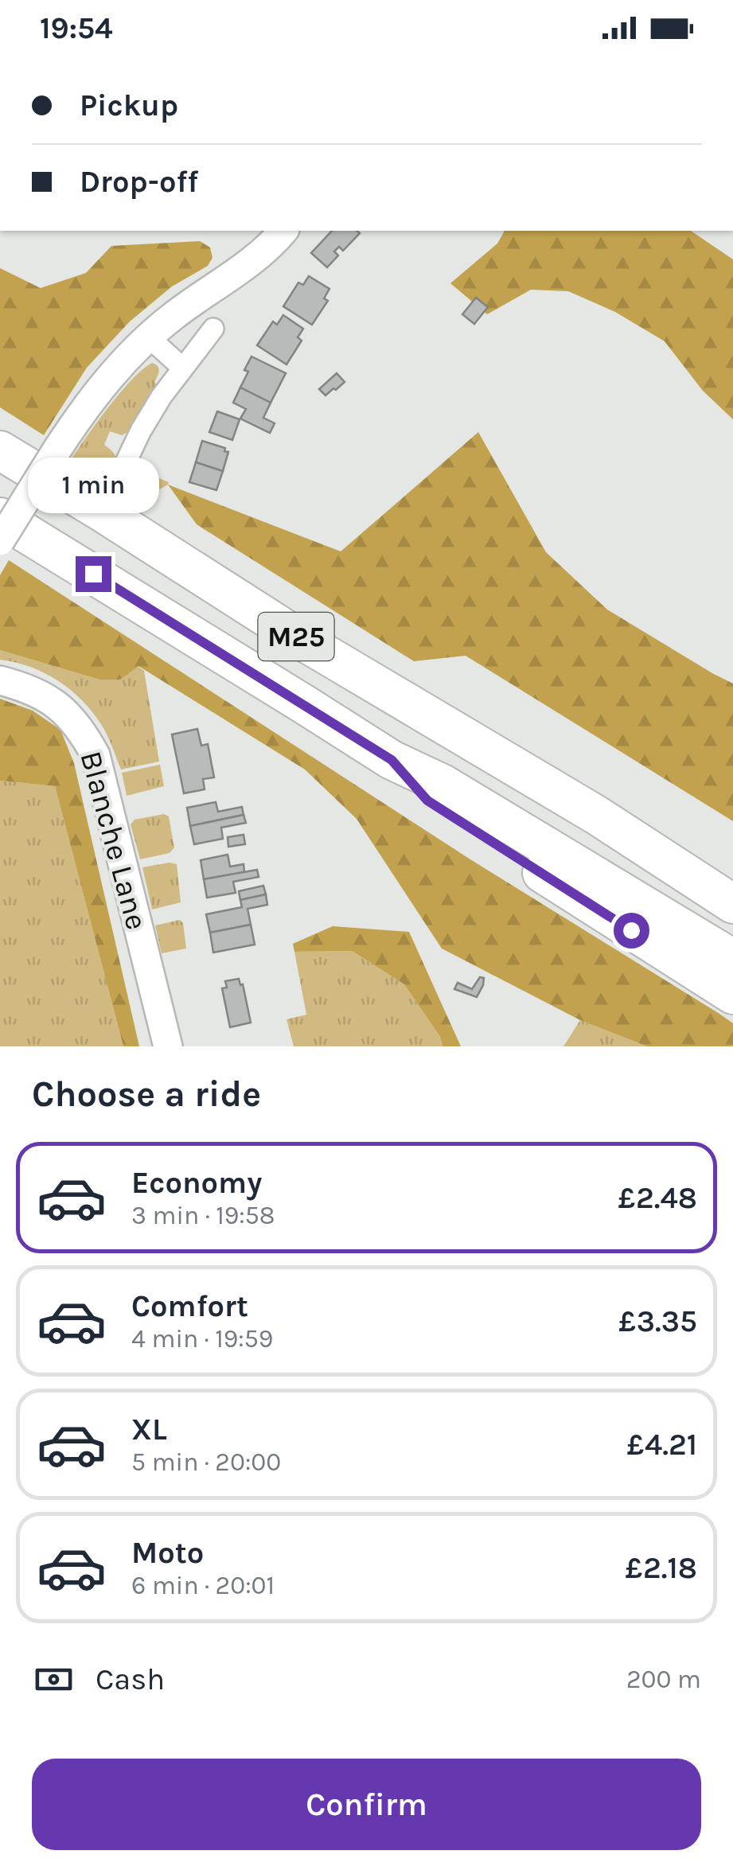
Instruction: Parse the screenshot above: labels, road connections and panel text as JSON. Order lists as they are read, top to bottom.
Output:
{
  "streets": {
    "highway": ["M25"],
    "street": ["Blanche Lane"]
  },
  "page": {
    "status": "19:54",
    "banner": ["Pickup", "Drop-off"],
    "bubble": "1 min",
    "heading": "Choose a ride",
    "list": [
      {
        "name": "Economy",
        "note": "3 min · 19:58",
        "value": "£2.48"
      },
      {
        "name": "Comfort",
        "note": "4 min · 19:59",
        "value": "£3.35"
      },
      {
        "name": "XL",
        "note": "5 min · 20:00",
        "value": "£4.21"
      },
      {
        "name": "Moto",
        "note": "6 min · 20:01",
        "value": "£2.18"
      }
    ],
    "pay": ["Cash", "200 m"],
    "buttons": "Confirm"
  }
}
